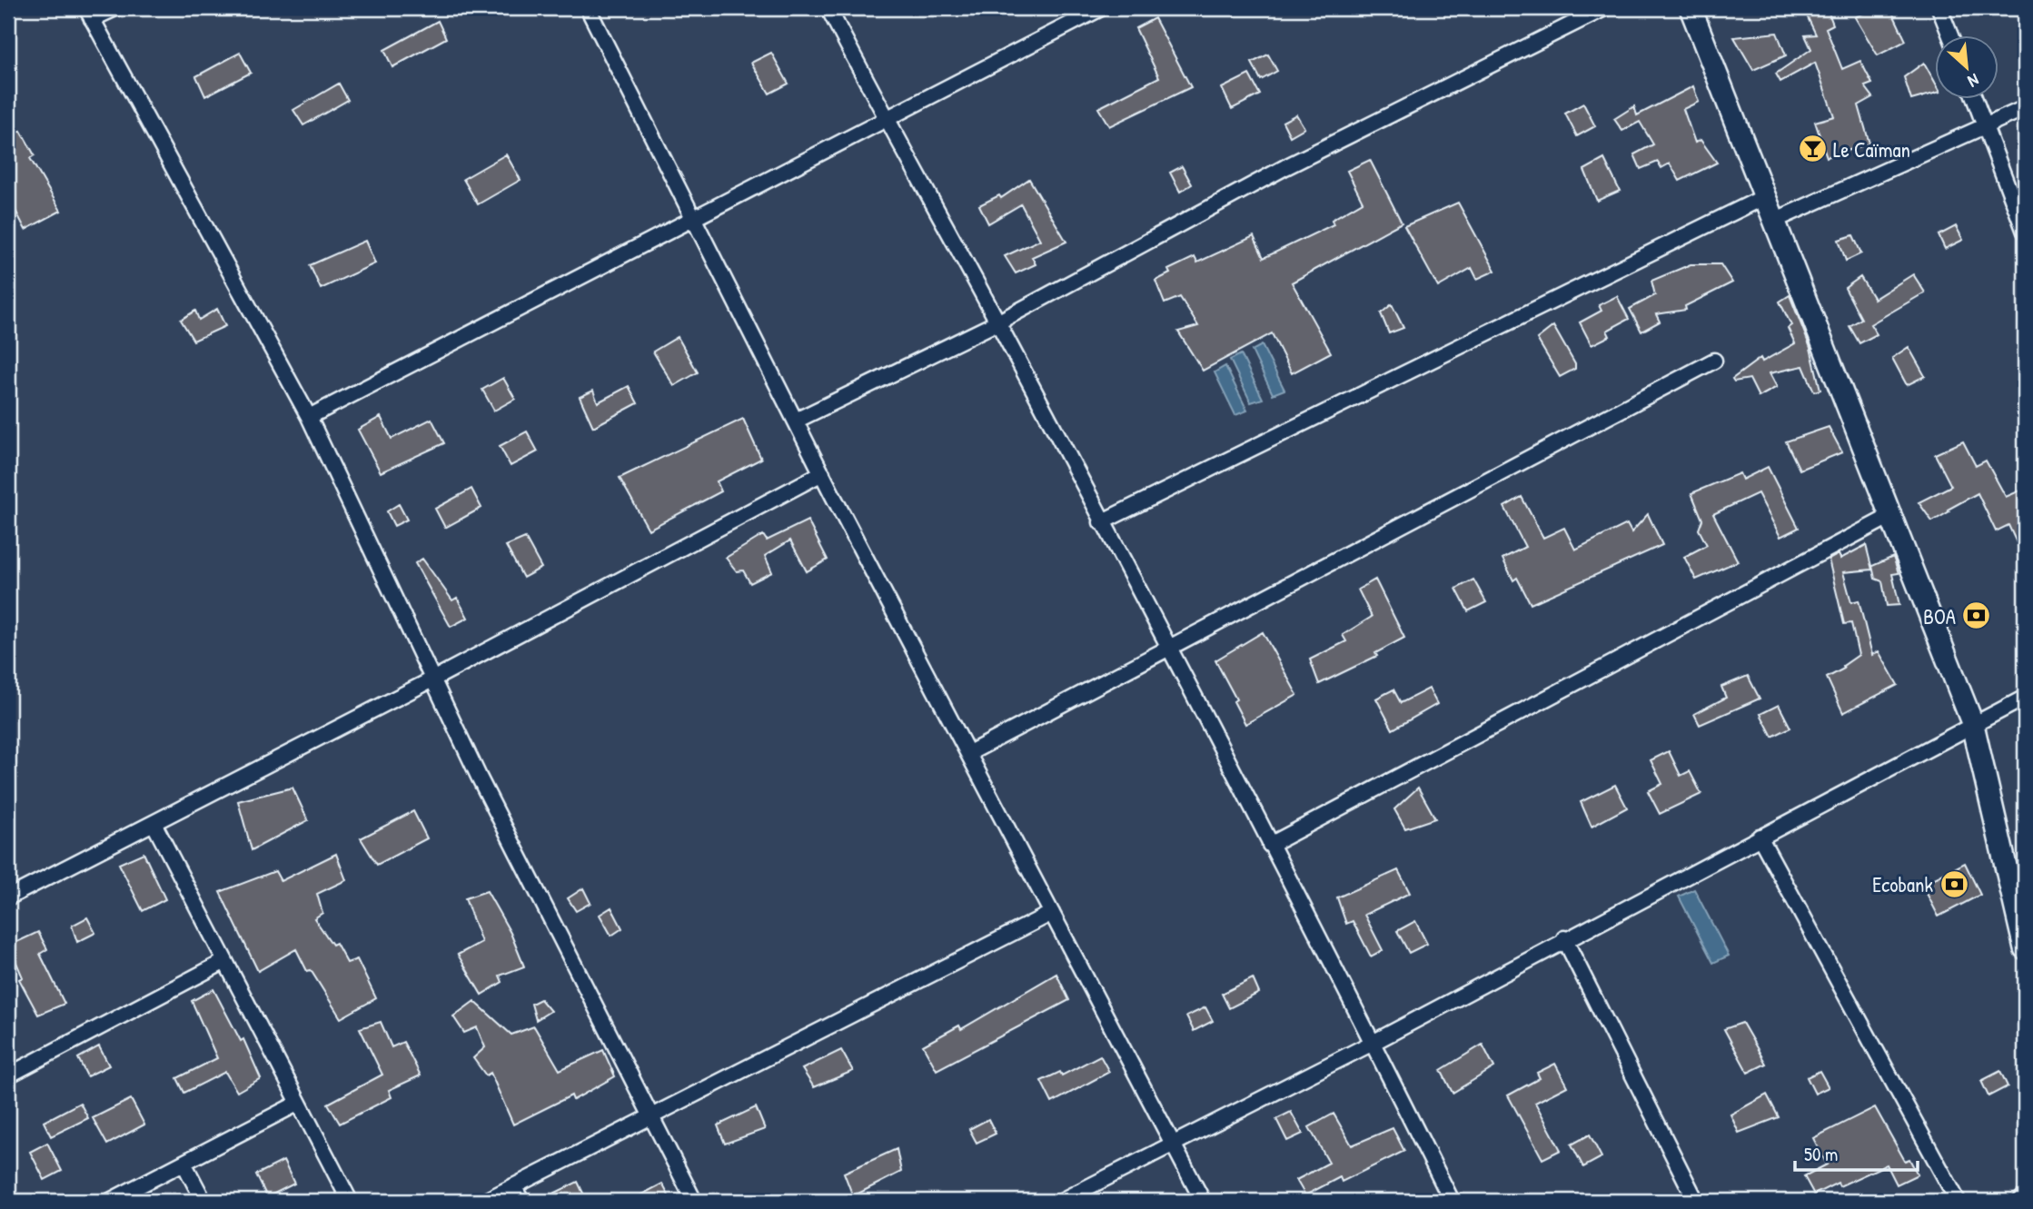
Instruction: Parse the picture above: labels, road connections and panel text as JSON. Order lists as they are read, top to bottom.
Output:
{
  "places": {
    "bar": ["Le Caïman"],
    "bank": ["BOA", "Ecobank"]
  },
  "scale_bar": "50 m",
  "north": "bottom right"
}
